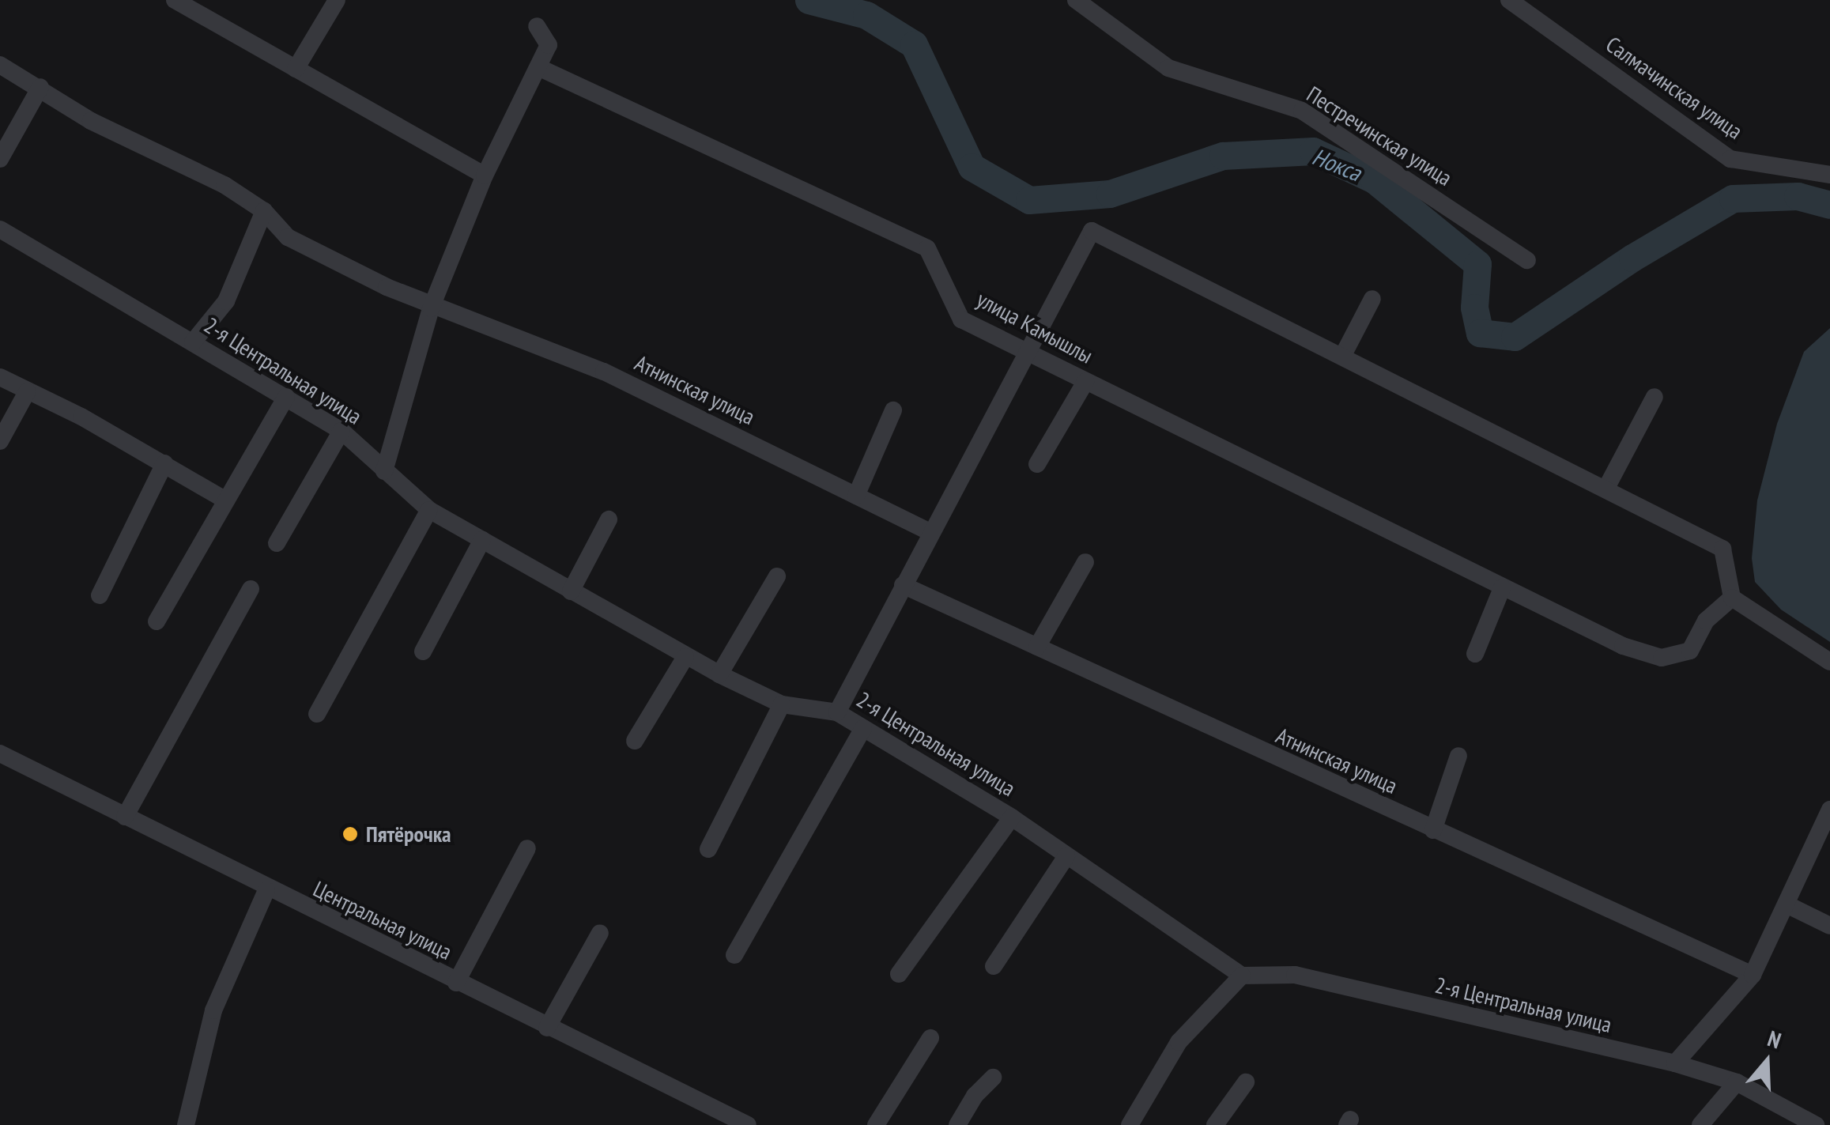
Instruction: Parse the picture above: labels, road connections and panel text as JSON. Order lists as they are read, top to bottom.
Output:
{
  "streets": {
    "street": [
      "Салмачинская улица",
      "Пестречинская улица",
      "улица Камышлы",
      "2-я Центральная улица",
      "Атнинская улица",
      "Центральная улица"
    ]
  },
  "water": ["Нокса"],
  "places": ["Пятёрочка"],
  "north": "top"
}
